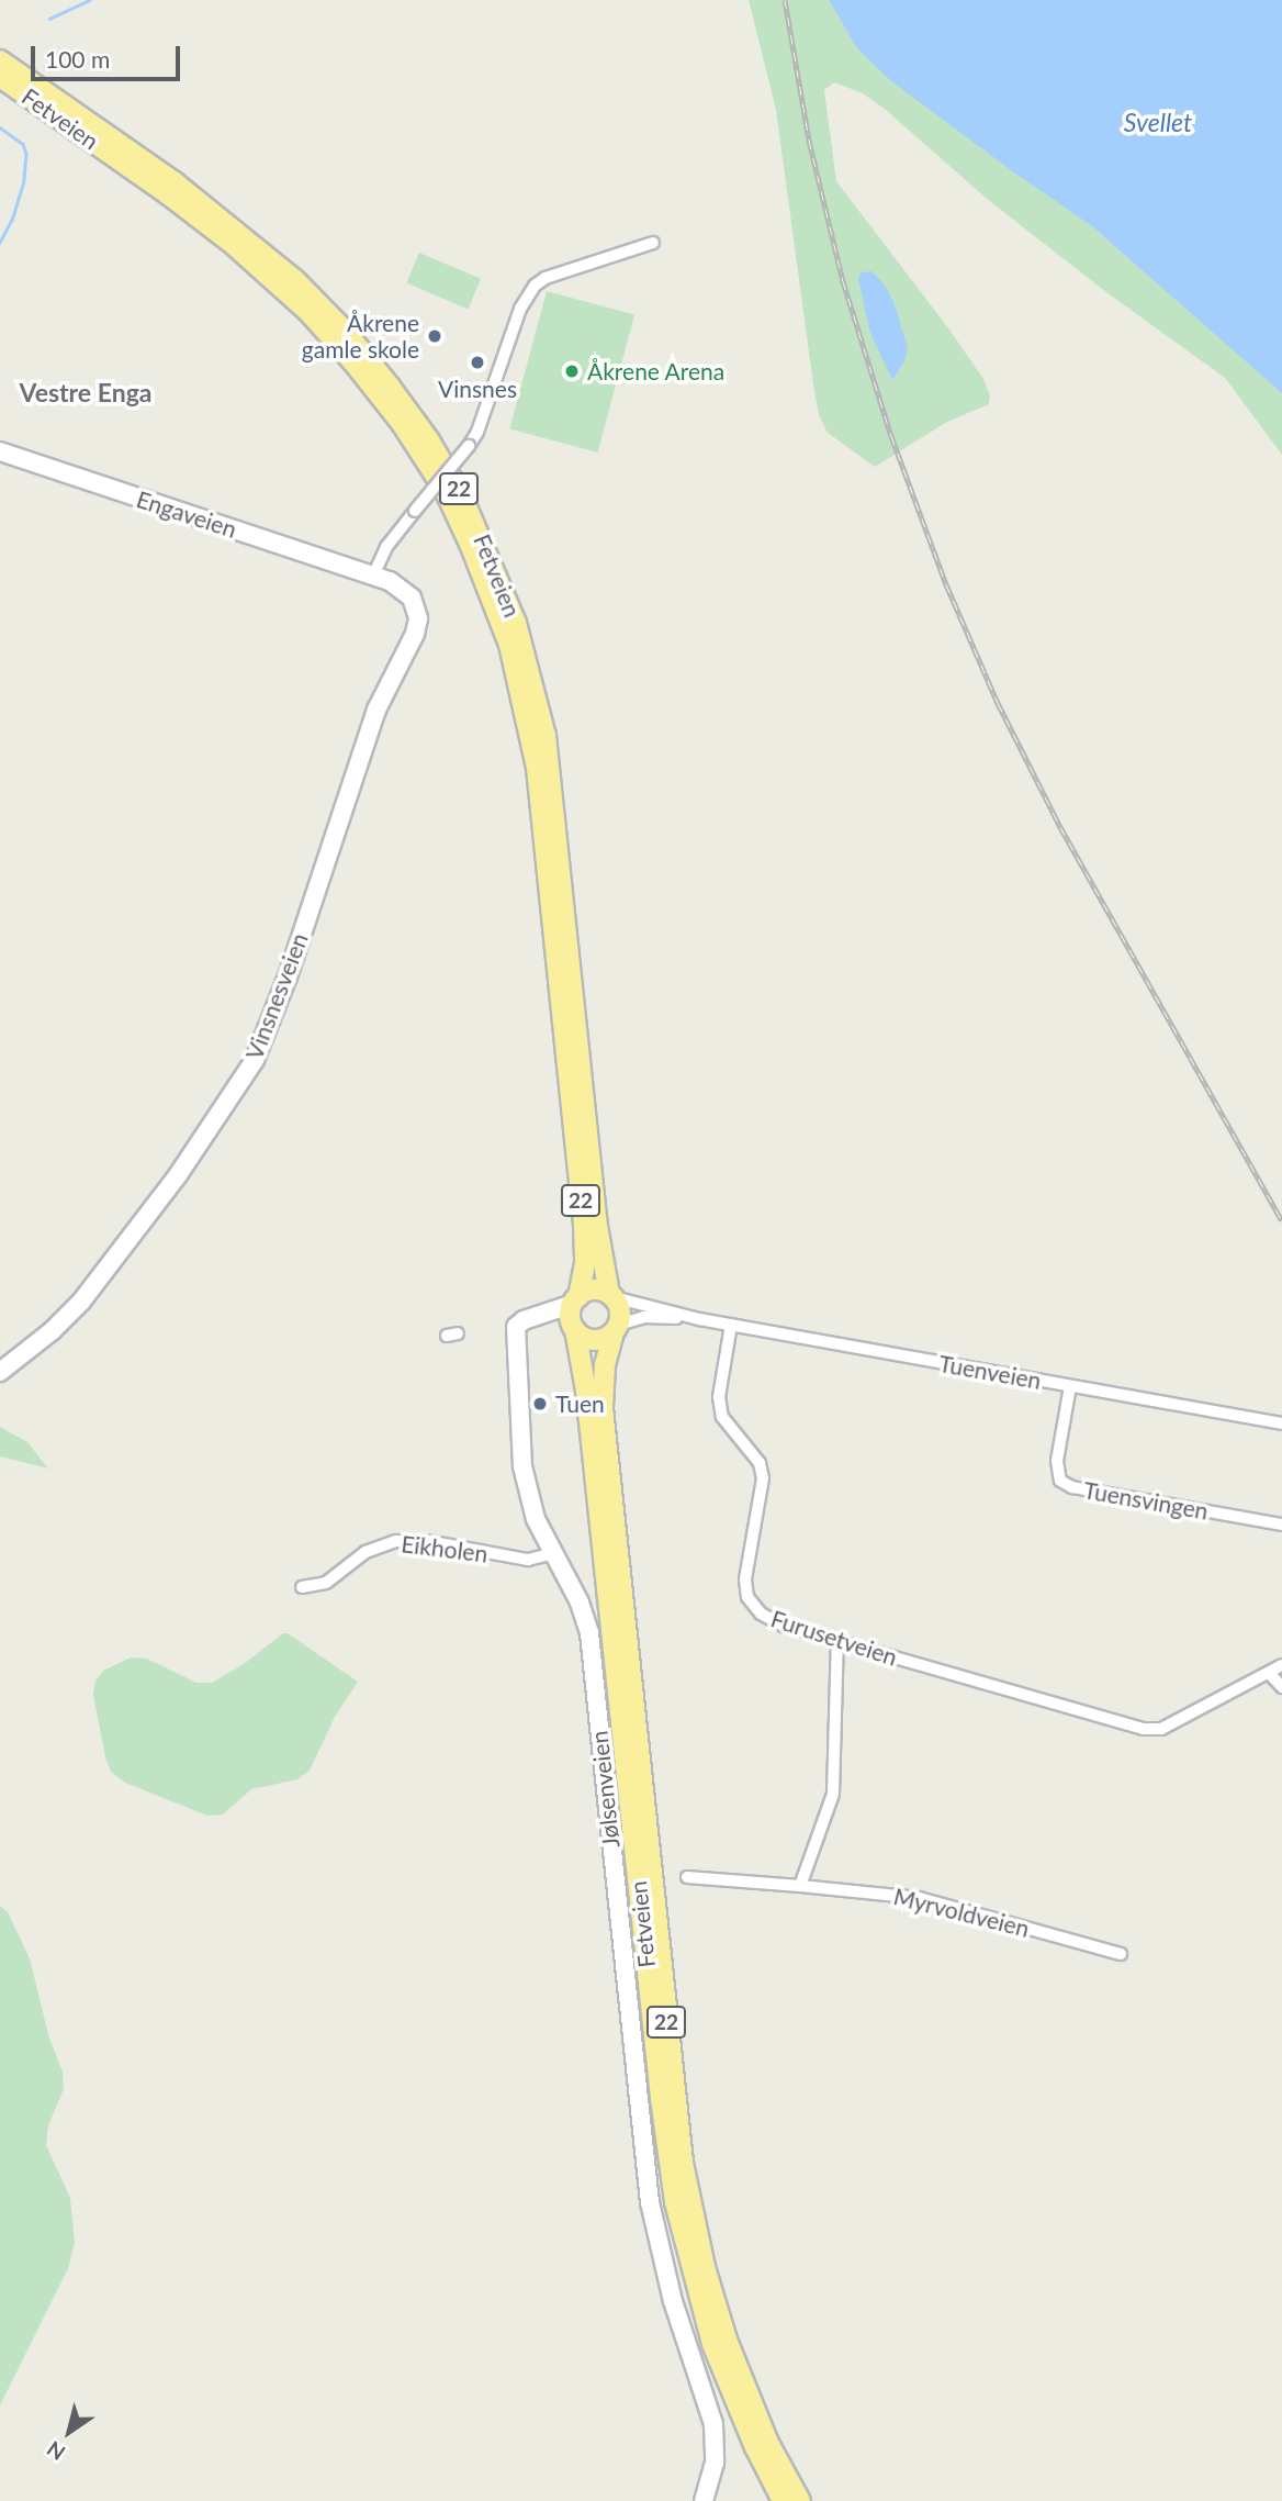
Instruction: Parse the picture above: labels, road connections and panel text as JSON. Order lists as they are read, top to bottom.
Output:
{
  "streets": {
    "highway": ["Fetveien", "22"],
    "main road": ["Engaveien", "Vinsnesveien", "Jølsenveien"],
    "street": [
      "Tuenveien",
      "Tuensvingen",
      "Eikholen",
      "Furusetveien",
      "Myrvoldveien"
    ]
  },
  "crossings": [
    ["Fetveien", "22"],
    ["Fetveien", "Tuenveien"],
    ["22", "Tuenveien"],
    ["Engaveien", "Vinsnesveien"],
    ["Tuenveien", "Tuensvingen"],
    ["Tuenveien", "Furusetveien"],
    ["Eikholen", "Jølsenveien"]
  ],
  "districts": ["Vestre Enga"],
  "water": ["Svellet"],
  "places": [
    "Åkrene gamle skole",
    "Vinsnes",
    "Åkrene Arena",
    "Tuen"
  ],
  "scale_bar": "100 m",
  "north": "bottom left"
}
